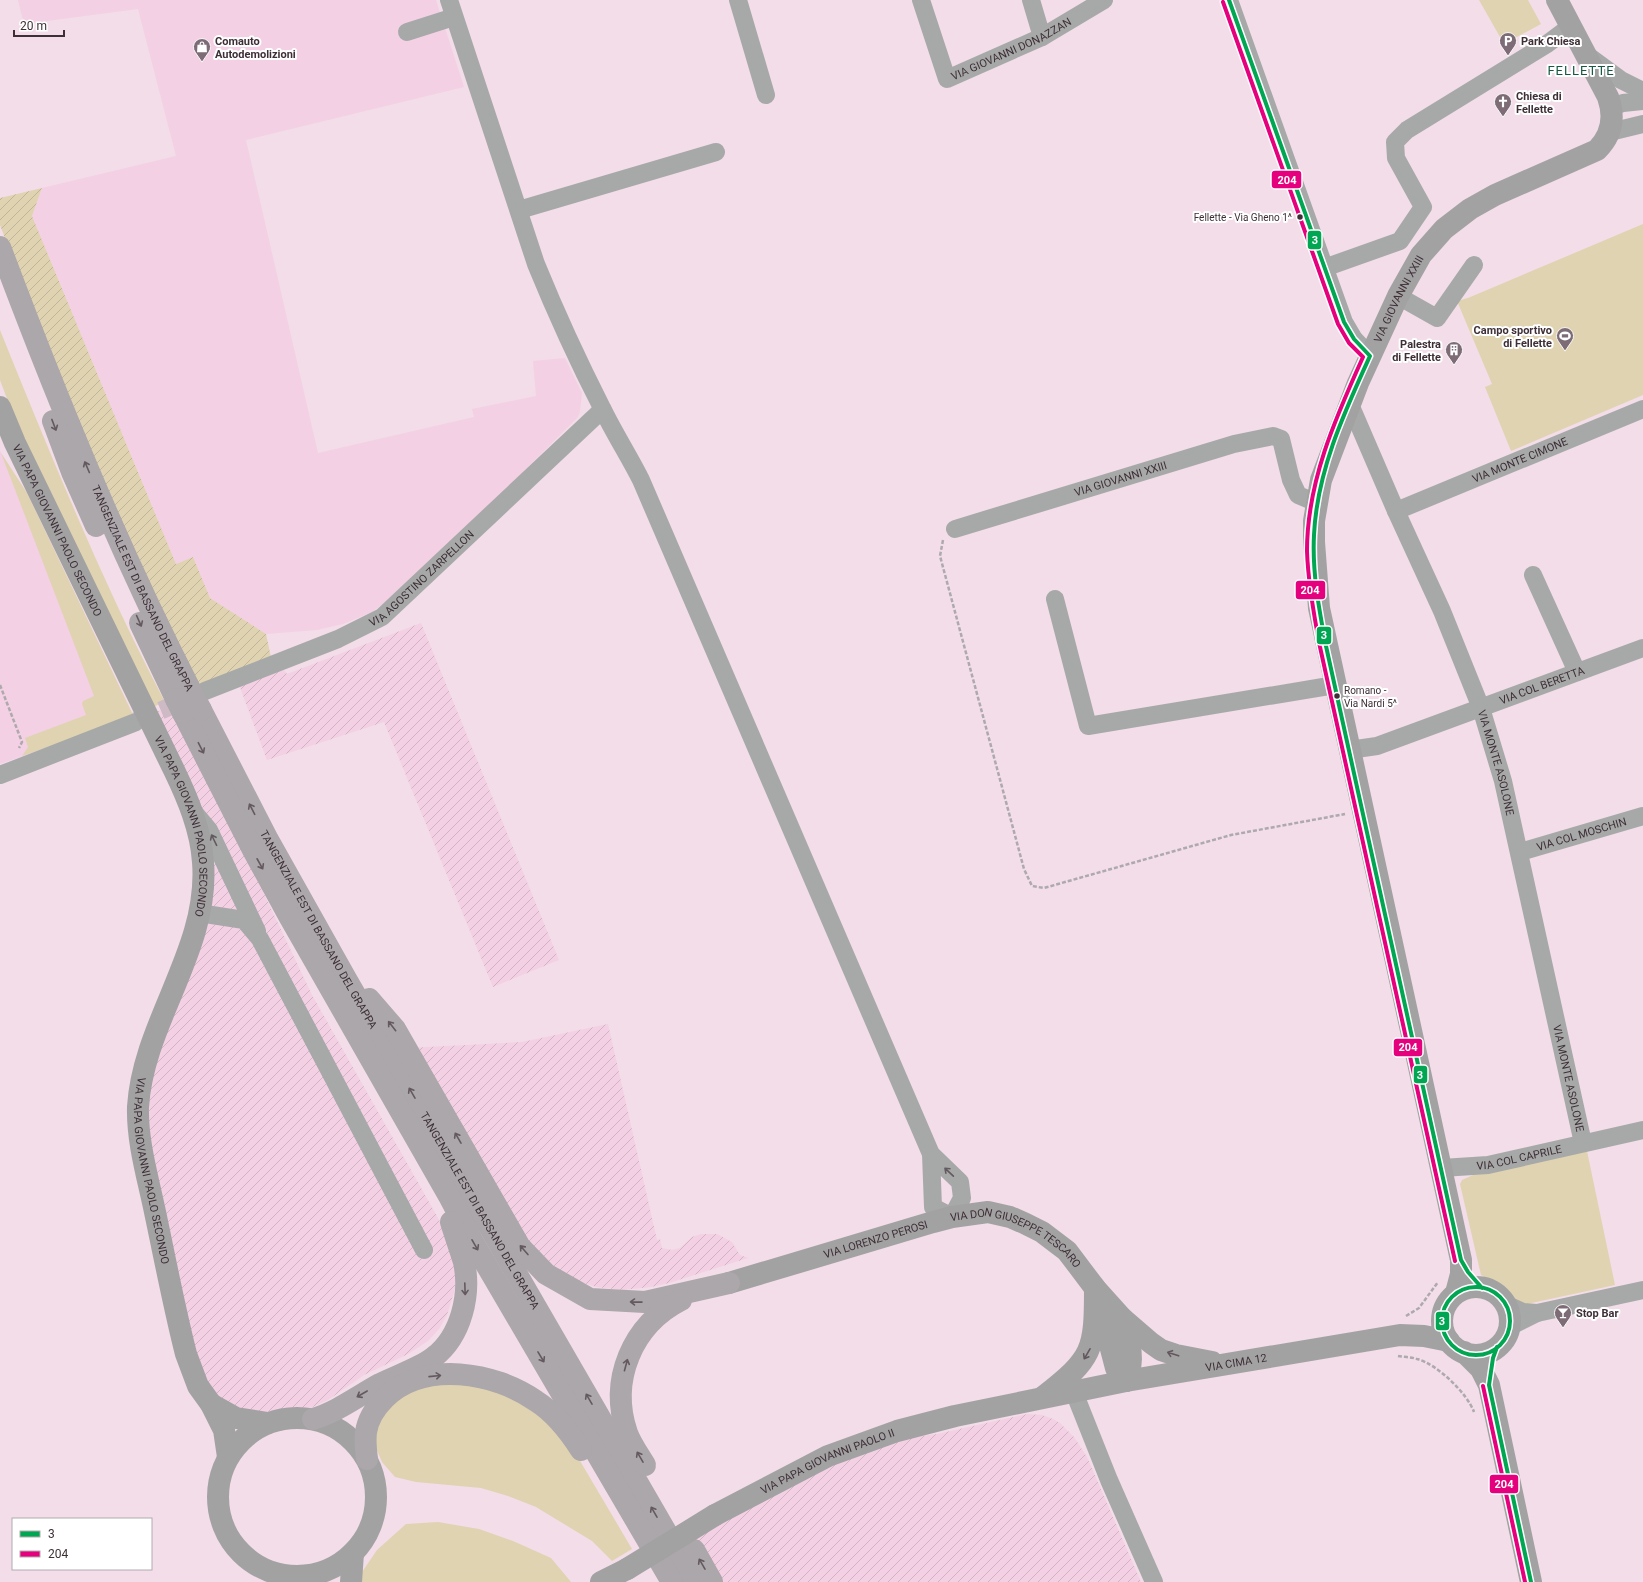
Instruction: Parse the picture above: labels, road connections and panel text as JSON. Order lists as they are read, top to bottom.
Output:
{
  "streets": {
    "highway": ["TANGENZIALE EST DI BASSANO DEL GRAPPA"],
    "main road": [
      "VIA GIOVANNI XXIII",
      "VIA PAPA GIOVANNI PAOLO SECONDO",
      "VIA LORENZO PEROSI",
      "VIA DON GIUSEPPE TESCARO",
      "VIA CIMA 12",
      "VIA PAPA GIOVANNI PAOLO II"
    ],
    "street": [
      "VIA GIOVANNI DONAZZAN",
      "VIA MONTE CIMONE",
      "VIA AGOSTINO ZARPELLON",
      "VIA COL BERETTA",
      "VIA MONTE ASOLONE",
      "VIA COL MOSCHIN",
      "VIA COL CAPRILE"
    ]
  },
  "crossings": [
    ["VIA GIOVANNI XXIII", "VIA MONTE ASOLONE"],
    ["VIA MONTE CIMONE", "VIA MONTE ASOLONE"],
    ["VIA AGOSTINO ZARPELLON", "TANGENZIALE EST DI BASSANO DEL GRAPPA"],
    ["VIA COL BERETTA", "VIA MONTE ASOLONE"],
    ["VIA MONTE ASOLONE", "VIA COL MOSCHIN"],
    ["VIA MONTE ASOLONE", "VIA COL CAPRILE"],
    ["VIA LORENZO PEROSI", "VIA DON GIUSEPPE TESCARO"],
    ["VIA DON GIUSEPPE TESCARO", "VIA CIMA 12"],
    ["VIA CIMA 12", "VIA PAPA GIOVANNI PAOLO II"]
  ],
  "districts": ["FELLETTE"],
  "places": {
    "parking": ["Park Chiesa"],
    "shop": ["Comauto Autodemolizioni"],
    "church": ["Chiesa di Fellette"],
    "other": ["Fellette - Via Gheno 1^", "Romano - Via Nardi 5^"],
    "sports": ["Campo sportivo di Fellette"],
    "building": ["Palestra di Fellette"],
    "bar": ["Stop Bar"]
  },
  "lines": ["transit line 3", "transit line 204"],
  "legend": ["3", "204"],
  "scale_bar": "20 m"
}
